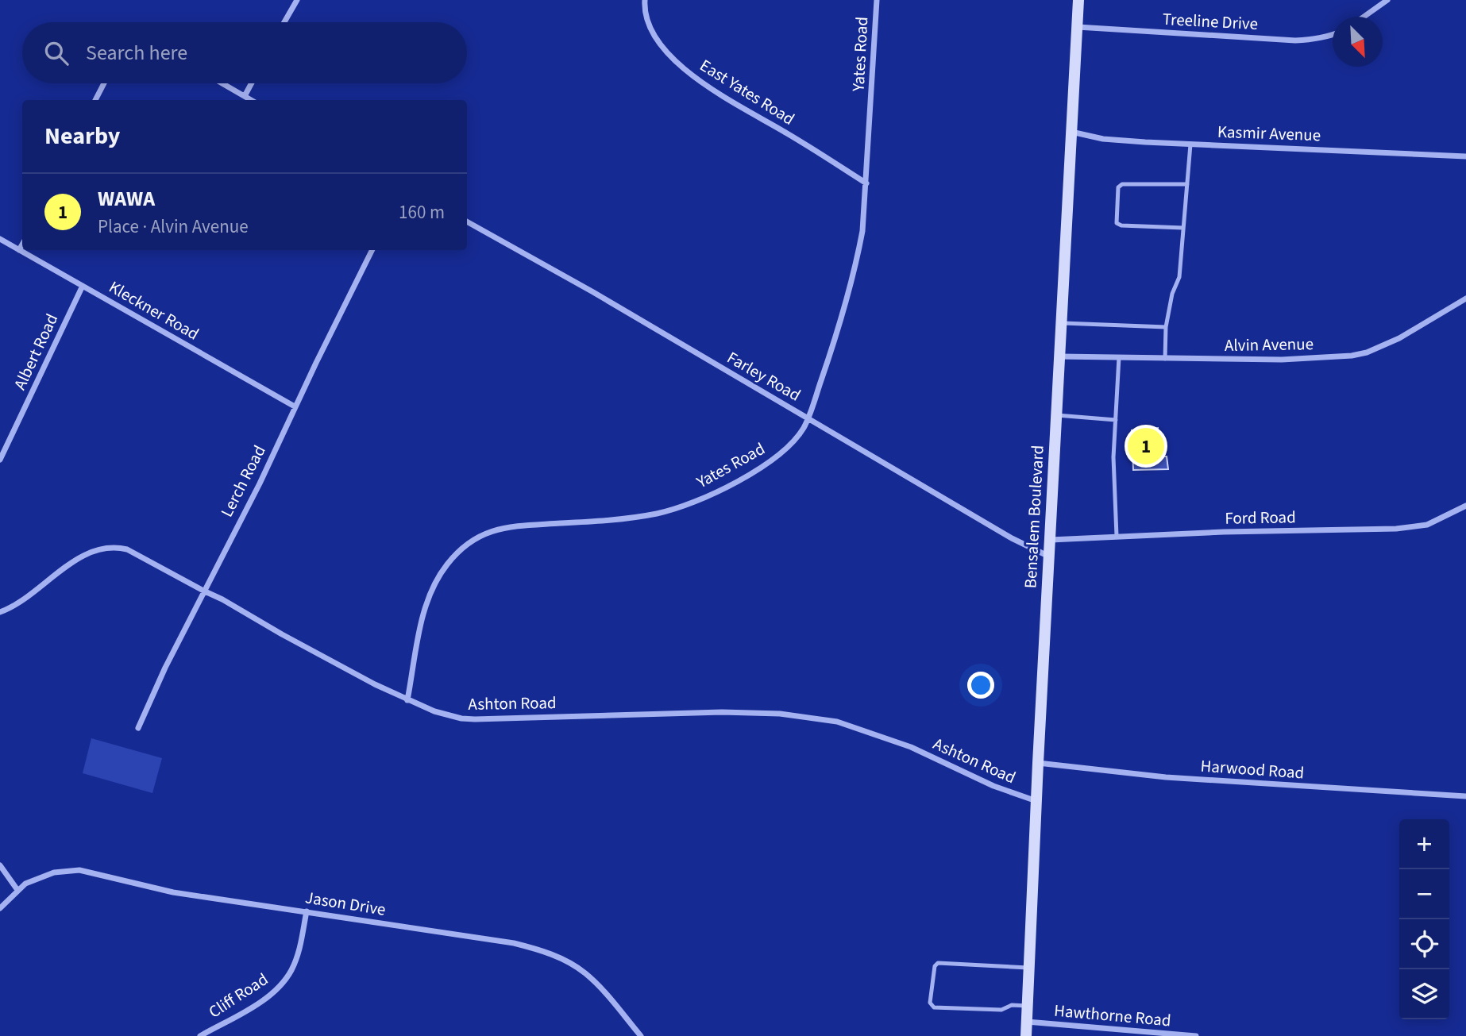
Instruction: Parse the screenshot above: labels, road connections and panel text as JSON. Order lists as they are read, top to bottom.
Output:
{
  "streets": {
    "main road": ["Bensalem Boulevard"],
    "street": [
      "Treeline Drive",
      "Yates Road",
      "East Yates Road",
      "Kasmir Avenue",
      "Kleckner Road",
      "Alvin Avenue",
      "Albert Road",
      "Farley Road",
      "Lerch Road",
      "Ford Road",
      "Ashton Road",
      "Harwood Road",
      "Jason Drive",
      "Cliff Road",
      "Hawthorne Road"
    ]
  },
  "crossings": [
    ["Treeline Drive", "Bensalem Boulevard"],
    ["Yates Road", "East Yates Road"],
    ["Yates Road", "Farley Road"],
    ["Yates Road", "Ashton Road"],
    ["Kasmir Avenue", "Bensalem Boulevard"],
    ["Kleckner Road", "Albert Road"],
    ["Kleckner Road", "Lerch Road"],
    ["Alvin Avenue", "Bensalem Boulevard"],
    ["Farley Road", "Bensalem Boulevard"],
    ["Lerch Road", "Ashton Road"],
    ["Bensalem Boulevard", "Ford Road"],
    ["Bensalem Boulevard", "Ashton Road"],
    ["Bensalem Boulevard", "Harwood Road"],
    ["Bensalem Boulevard", "Hawthorne Road"],
    ["Jason Drive", "Cliff Road"]
  ],
  "north": "bottom right",
  "page": {
    "search": "Search here",
    "heading": "Nearby",
    "list": [
      {
        "mark": "1",
        "name": "WAWA",
        "note": "Place · Alvin Avenue",
        "value": "160 m"
      }
    ],
    "pins": "1",
    "map_buttons": ["+", "−"]
  }
}
